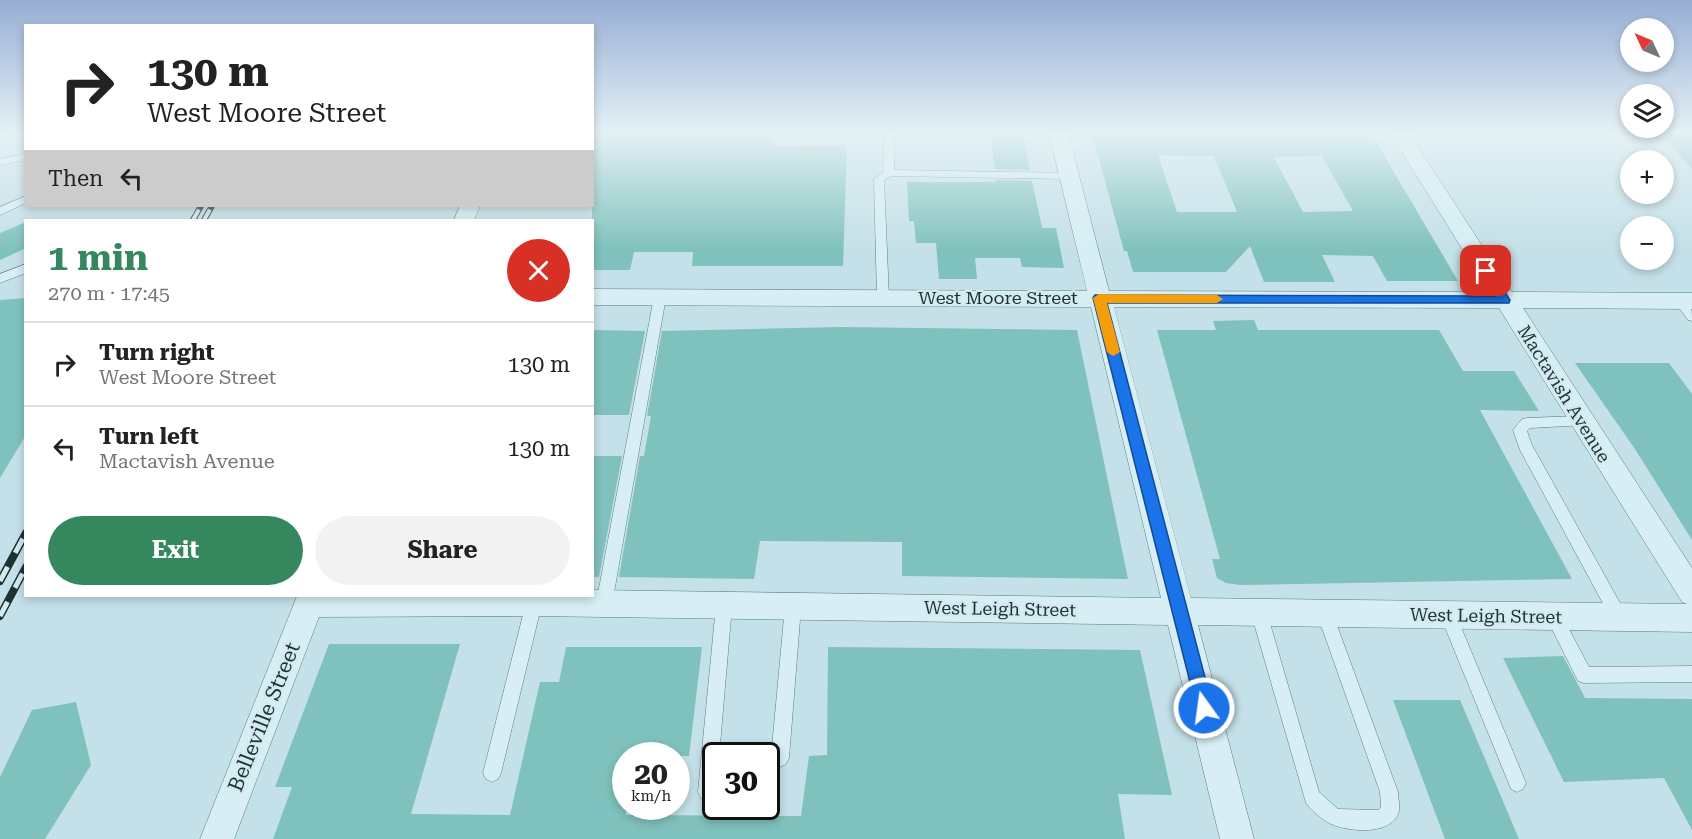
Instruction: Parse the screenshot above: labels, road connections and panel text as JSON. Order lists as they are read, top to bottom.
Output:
{
  "streets": {
    "street": [
      "West Moore Street",
      "Mactavish Avenue",
      "West Leigh Street",
      "Belleville Street"
    ]
  },
  "crossings": [
    ["West Moore Street", "Mactavish Avenue"],
    ["West Leigh Street", "Belleville Street"]
  ],
  "north": "top left",
  "page": {
    "map_buttons": ["+", "−"],
    "turn": ["130 m", "West Moore Street"],
    "then": "Then",
    "heading": ["1 min", "270 m · 17:45"],
    "list": [
      {
        "name": "Turn right",
        "note": "West Moore Street",
        "value": "130 m"
      },
      {
        "name": "Turn left",
        "note": "Mactavish Avenue",
        "value": "130 m"
      }
    ],
    "buttons": ["Exit", "Share"],
    "speed": "20 km/h",
    "limit": "30"
  }
}
